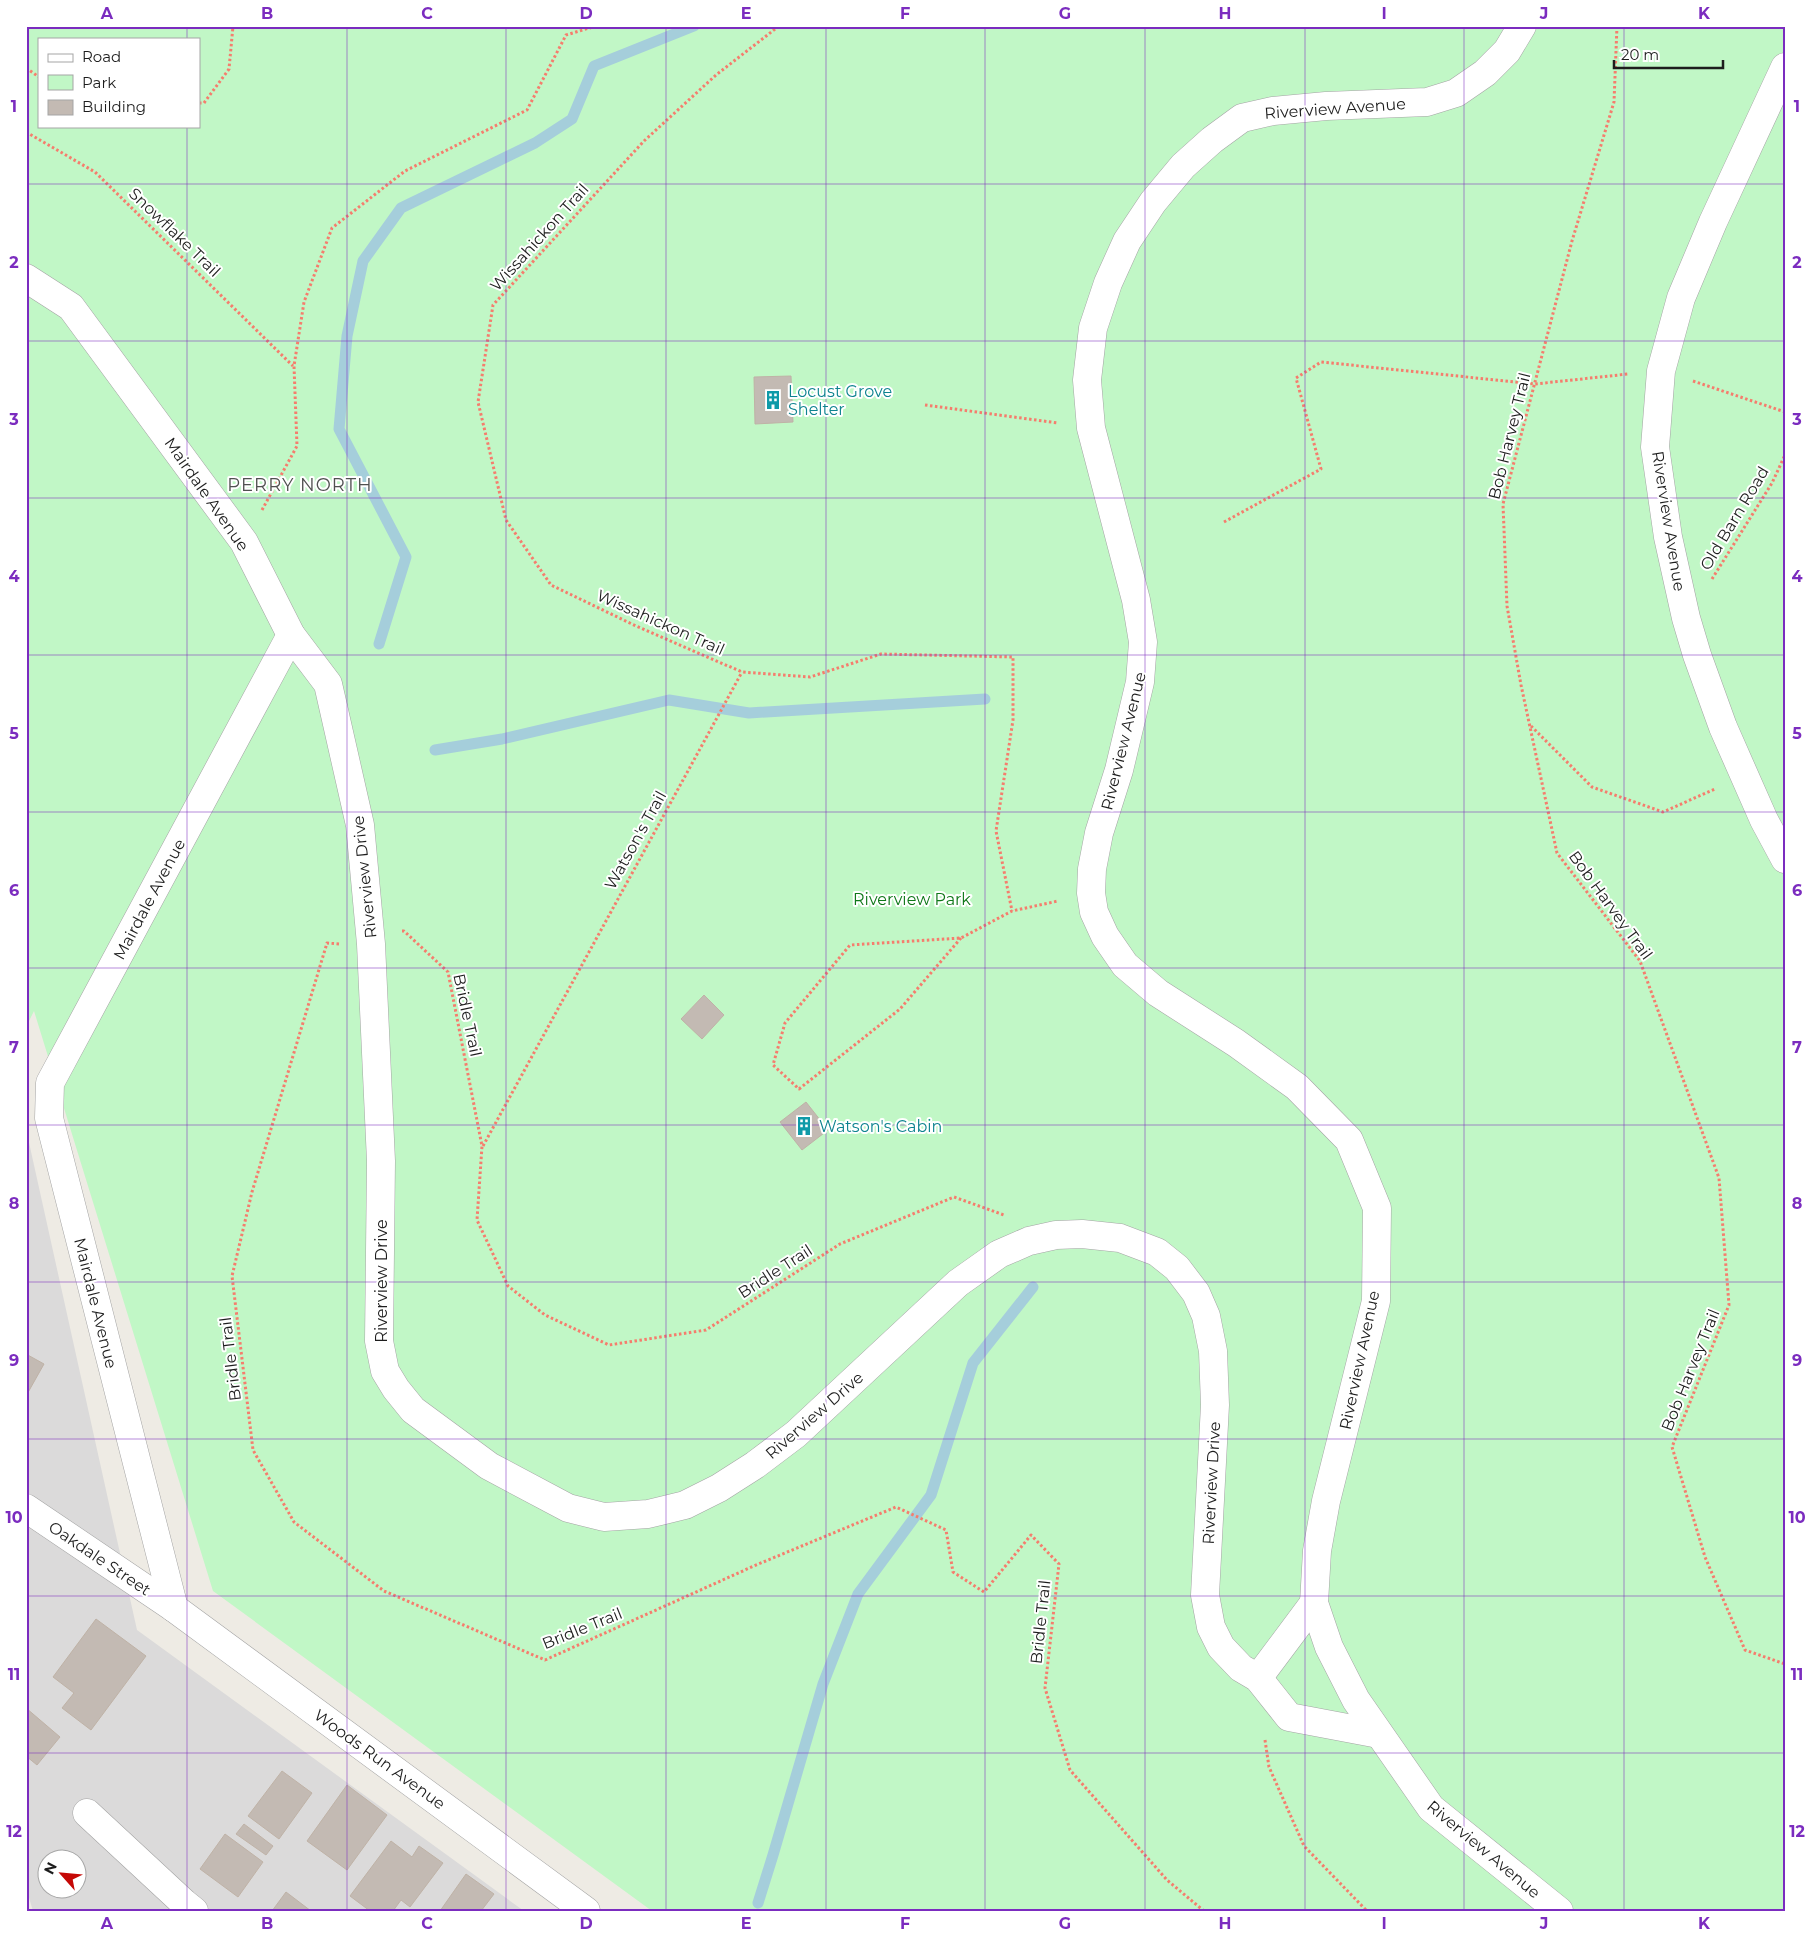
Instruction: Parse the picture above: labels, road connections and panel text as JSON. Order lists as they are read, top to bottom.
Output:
{
  "streets": {
    "street": [
      "Riverview Avenue",
      "Mairdale Avenue",
      "Riverview Drive",
      "Oakdale Street",
      "Woods Run Avenue"
    ],
    "path": [
      "Snowflake Trail",
      "Wissahickon Trail",
      "Bob Harvey Trail",
      "Old Barn Road",
      "Watson's Trail",
      "Bridle Trail"
    ]
  },
  "crossings": [
    ["Riverview Avenue", "Old Barn Road"],
    ["Wissahickon Trail", "Watson's Trail"],
    ["Mairdale Avenue", "Riverview Drive"],
    ["Mairdale Avenue", "Oakdale Street"],
    ["Mairdale Avenue", "Woods Run Avenue"],
    ["Watson's Trail", "Bridle Trail"],
    ["Riverview Drive", "Bridle Trail"],
    ["Oakdale Street", "Woods Run Avenue"]
  ],
  "districts": ["PERRY NORTH"],
  "parks": ["Riverview Park"],
  "places": {
    "building": ["Locust Grove Shelter", "Watson's Cabin"]
  },
  "legend": ["Road", "Park", "Building"],
  "scale_bar": "20 m",
  "north": "top left",
  "grid": {
    "columns": [
      "A",
      "B",
      "C",
      "D",
      "E",
      "F",
      "G",
      "H",
      "I",
      "J",
      "K"
    ],
    "rows": [
      "1",
      "2",
      "3",
      "4",
      "5",
      "6",
      "7",
      "8",
      "9",
      "10",
      "11",
      "12"
    ]
  }
}
